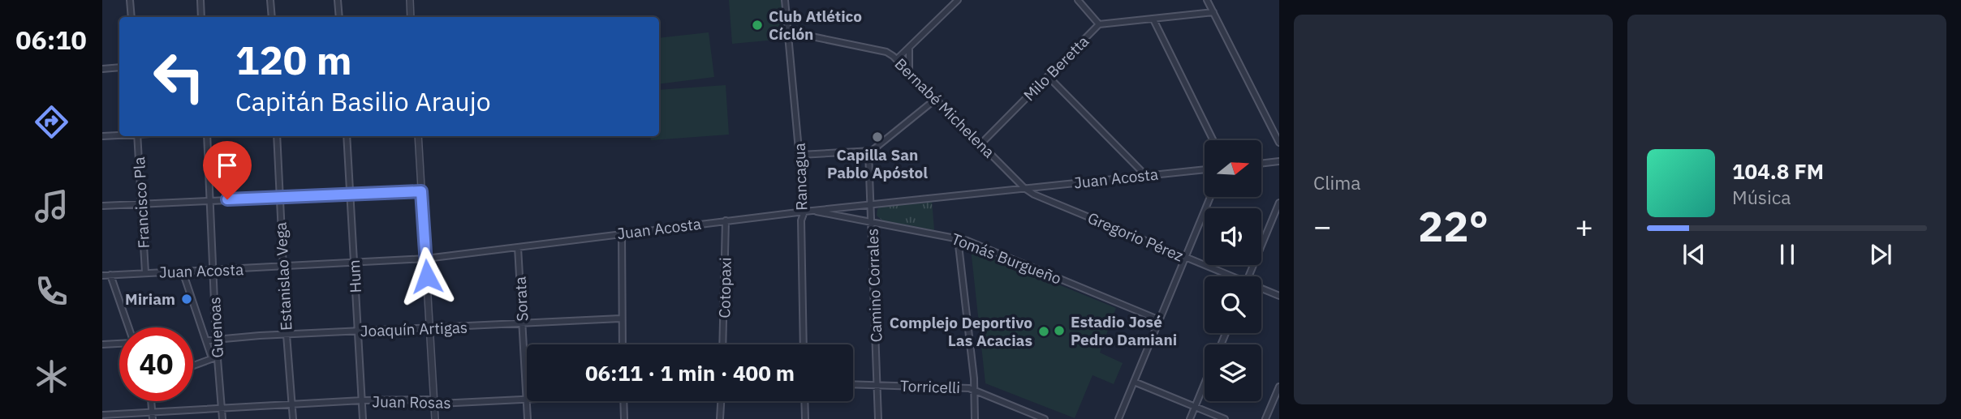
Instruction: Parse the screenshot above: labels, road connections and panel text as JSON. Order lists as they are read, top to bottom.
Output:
{
  "streets": {
    "street": [
      "Milo Beretta",
      "Bernabé Michelena",
      "Rancagua",
      "Juan Acosta",
      "Francisco Pla",
      "Gregorio Pérez",
      "Tomás Burgueño",
      "Estanislao Vega",
      "Hum",
      "Camino Corrales",
      "Cotopaxi",
      "Sorata",
      "Guenoas",
      "Joaquín Artigas",
      "Torricelli",
      "Juan Rosas"
    ]
  },
  "crossings": [
    ["Milo Beretta", "Bernabé Michelena"],
    ["Bernabé Michelena", "Rancagua"],
    ["Bernabé Michelena", "Juan Acosta"],
    ["Bernabé Michelena", "Gregorio Pérez"],
    ["Rancagua", "Juan Acosta"],
    ["Juan Acosta", "Francisco Pla"],
    ["Juan Acosta", "Gregorio Pérez"],
    ["Juan Acosta", "Tomás Burgueño"],
    ["Juan Acosta", "Estanislao Vega"],
    ["Juan Acosta", "Hum"],
    ["Juan Acosta", "Camino Corrales"],
    ["Juan Acosta", "Cotopaxi"],
    ["Juan Acosta", "Sorata"],
    ["Juan Acosta", "Guenoas"],
    ["Tomás Burgueño", "Camino Corrales"],
    ["Estanislao Vega", "Joaquín Artigas"],
    ["Estanislao Vega", "Juan Rosas"],
    ["Hum", "Joaquín Artigas"],
    ["Hum", "Juan Rosas"],
    ["Camino Corrales", "Torricelli"],
    ["Sorata", "Joaquín Artigas"],
    ["Sorata", "Juan Rosas"],
    ["Guenoas", "Joaquín Artigas"],
    ["Guenoas", "Juan Rosas"]
  ],
  "places": [
    "Club Atlético Cíclón",
    "Capilla San Pablo Apóstol",
    "Miriam",
    "Estadio José Pedro Damiani",
    "Complejo Deportivo Las Acacias"
  ],
  "north": "right",
  "page": {
    "tabs": "06:10",
    "tile": "Clima",
    "turn": ["120 m", "Capitán Basilio Araujo"],
    "song": ["104.8 FM", "Música"],
    "heat": ["−", "22°", "+"],
    "limit": "40",
    "trip": "06:11 · 1 min · 400 m"
  }
}
